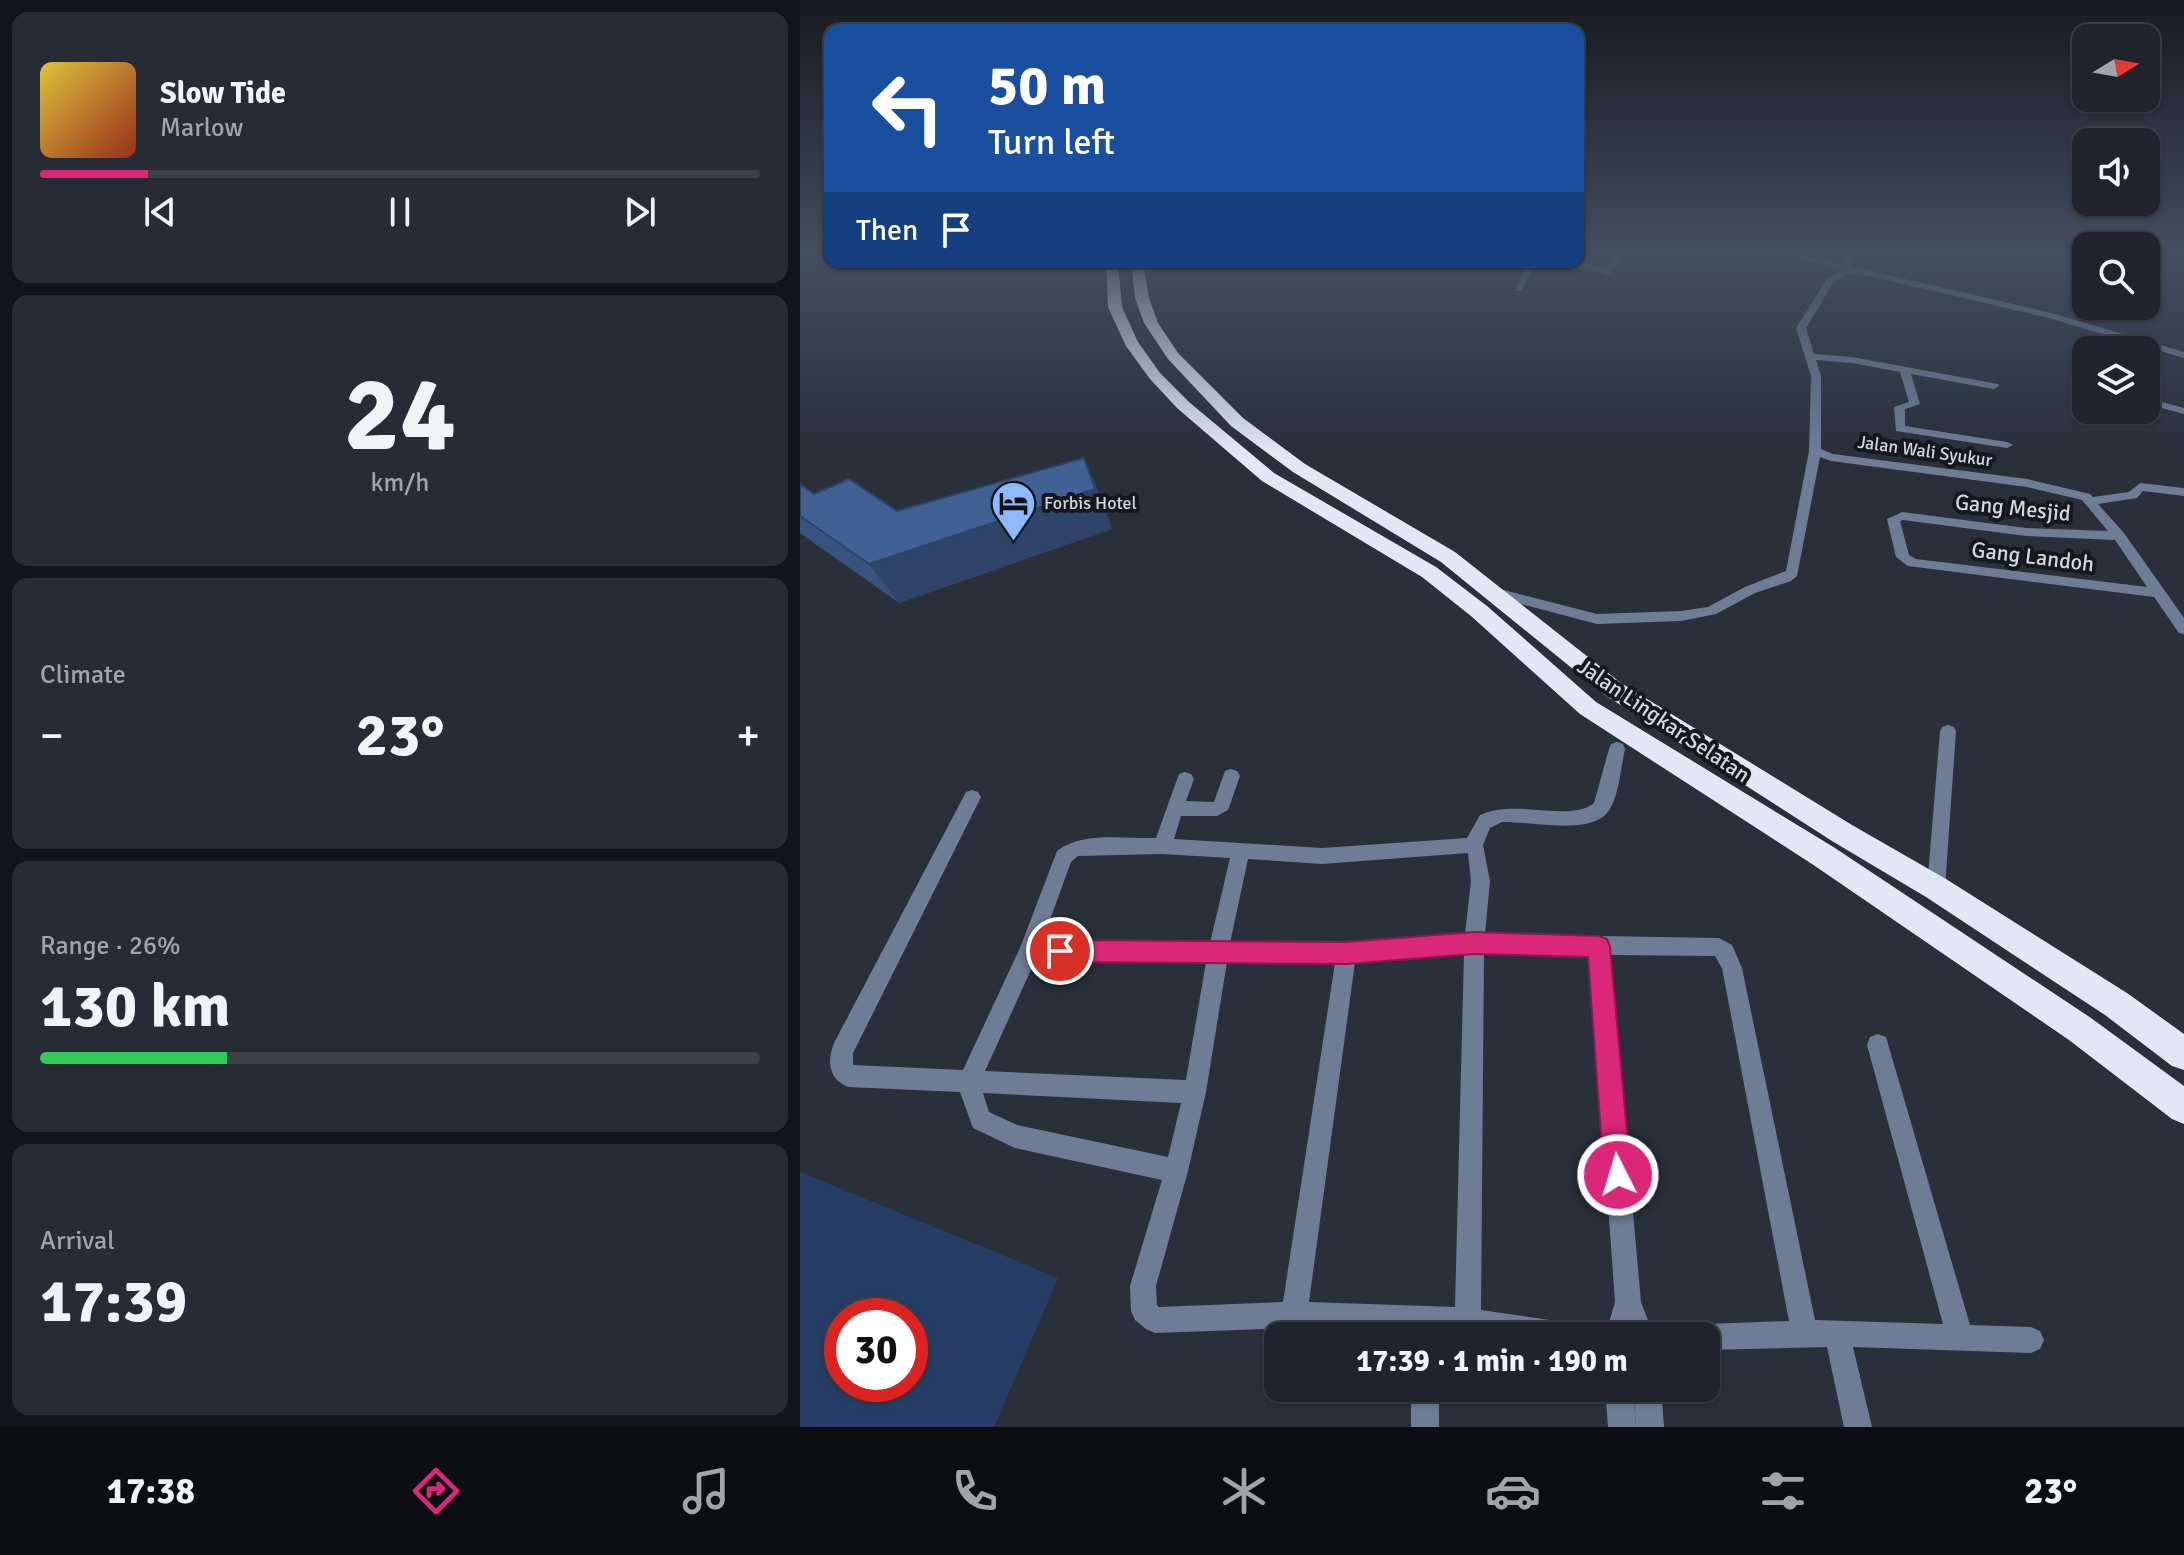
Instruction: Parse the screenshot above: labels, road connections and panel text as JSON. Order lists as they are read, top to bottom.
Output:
{
  "streets": {
    "highway": ["Jalan Lingkar Selatan"],
    "street": ["Jalan Wali Syukur", "Gang Mesjid", "Gang Landoh"]
  },
  "crossings": [
    ["Gang Mesjid", "Gang Landoh"]
  ],
  "places": {
    "hotel": ["Forbis Hotel"]
  },
  "north": "right",
  "page": {
    "turn": ["50 m", "Turn left"],
    "song": ["Slow Tide", "Marlow"],
    "then": "Then",
    "tile": [
      ["24", "km/h"],
      "Climate",
      ["Range · 26%", "130 km"],
      ["Arrival", "17:39"]
    ],
    "heat": ["−", "23°", "+"],
    "limit": "30",
    "trip": "17:39 · 1 min · 190 m",
    "tabs": ["17:38", "23°"]
  }
}
